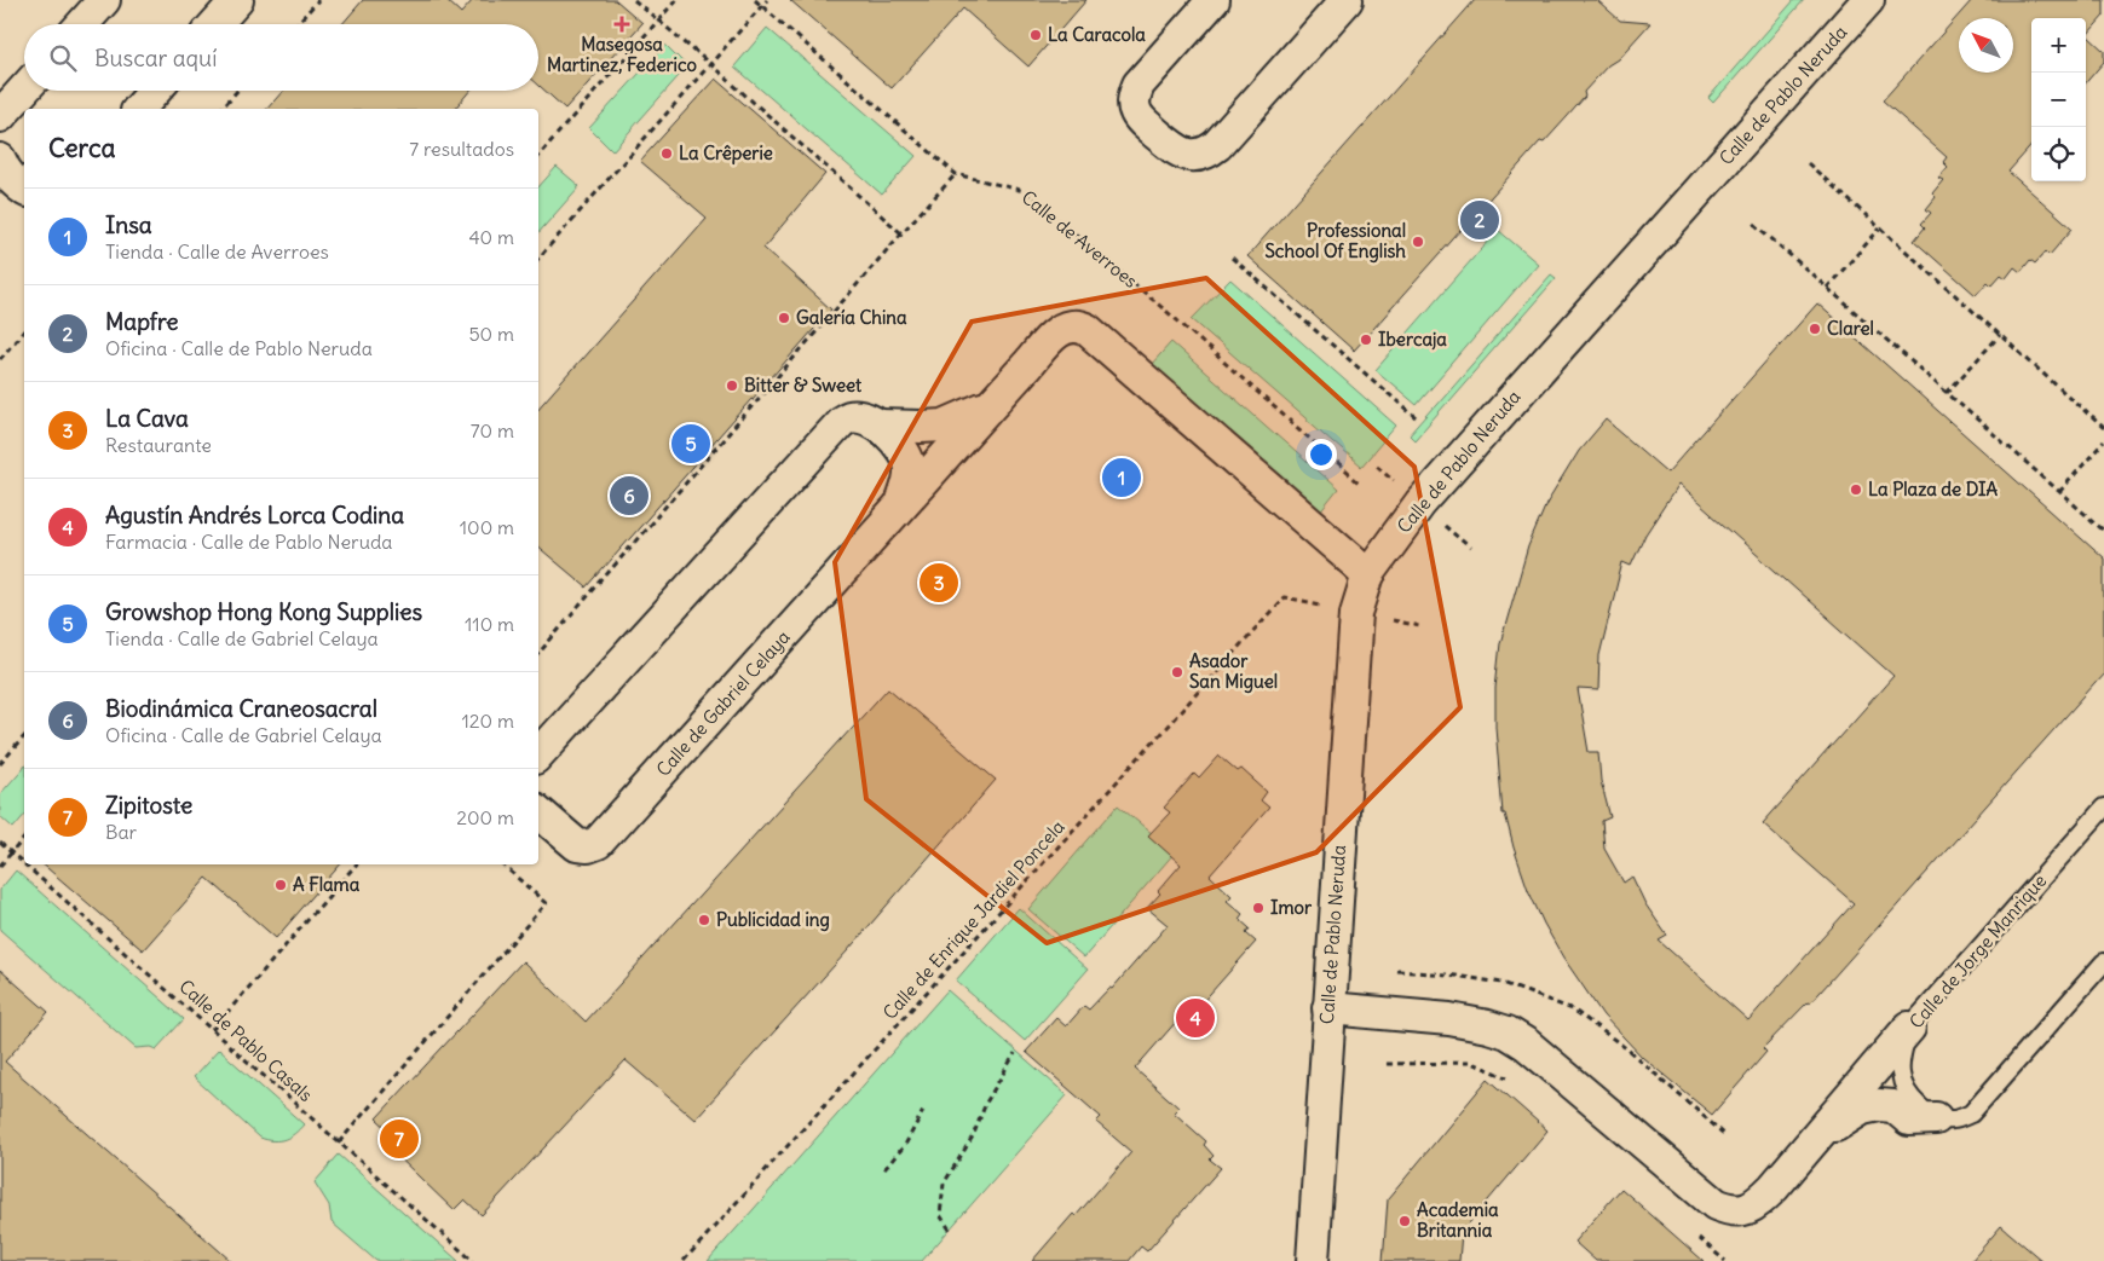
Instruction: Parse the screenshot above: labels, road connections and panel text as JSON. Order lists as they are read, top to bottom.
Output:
{
  "streets": {
    "street": ["Calle de Pablo Neruda", "Calle de Gabriel Celaya"],
    "lane": ["Calle de Jorge Manrique"],
    "path": ["Calle de Averroes", "Calle de Enrique Jardiel Poncela", "Calle de Pablo Casals"]
  },
  "crossings": [
    ["Calle de Pablo Neruda", "Calle de Gabriel Celaya"]
  ],
  "places": {
    "health": ["Masegosa Martinez, Federico"],
    "other": [
      "La Caracola",
      "La Crêperie",
      "Professional School Of English",
      "Galería China",
      "Clarel",
      "Ibercaja",
      "Bitter & Sweet",
      "La Plaza de DIA",
      "Asador San Miguel",
      "A Flama",
      "Imor",
      "Publicidad ing",
      "Academia Britannia"
    ]
  },
  "north": "top left",
  "page": {
    "map_buttons": ["+", "−"],
    "search": "Buscar aquí",
    "heading": ["Cerca", "7 resultados"],
    "list": [
      {
        "mark": "1",
        "name": "Insa",
        "note": "Tienda · Calle de Averroes",
        "value": "40 m"
      },
      {
        "mark": "2",
        "name": "Mapfre",
        "note": "Oficina · Calle de Pablo Neruda",
        "value": "50 m"
      },
      {
        "mark": "3",
        "name": "La Cava",
        "note": "Restaurante",
        "value": "70 m"
      },
      {
        "mark": "4",
        "name": "Agustín Andrés Lorca Codina",
        "note": "Farmacia · Calle de Pablo Neruda",
        "value": "100 m"
      },
      {
        "mark": "5",
        "name": "Growshop Hong Kong Supplies",
        "note": "Tienda · Calle de Gabriel Celaya",
        "value": "110 m"
      },
      {
        "mark": "6",
        "name": "Biodinámica Craneosacral",
        "note": "Oficina · Calle de Gabriel Celaya",
        "value": "120 m"
      },
      {
        "mark": "7",
        "name": "Zipitoste",
        "note": "Bar",
        "value": "200 m"
      }
    ],
    "pins": [
      "2",
      "5",
      "1",
      "6",
      "3",
      "4",
      "7"
    ]
  }
}
